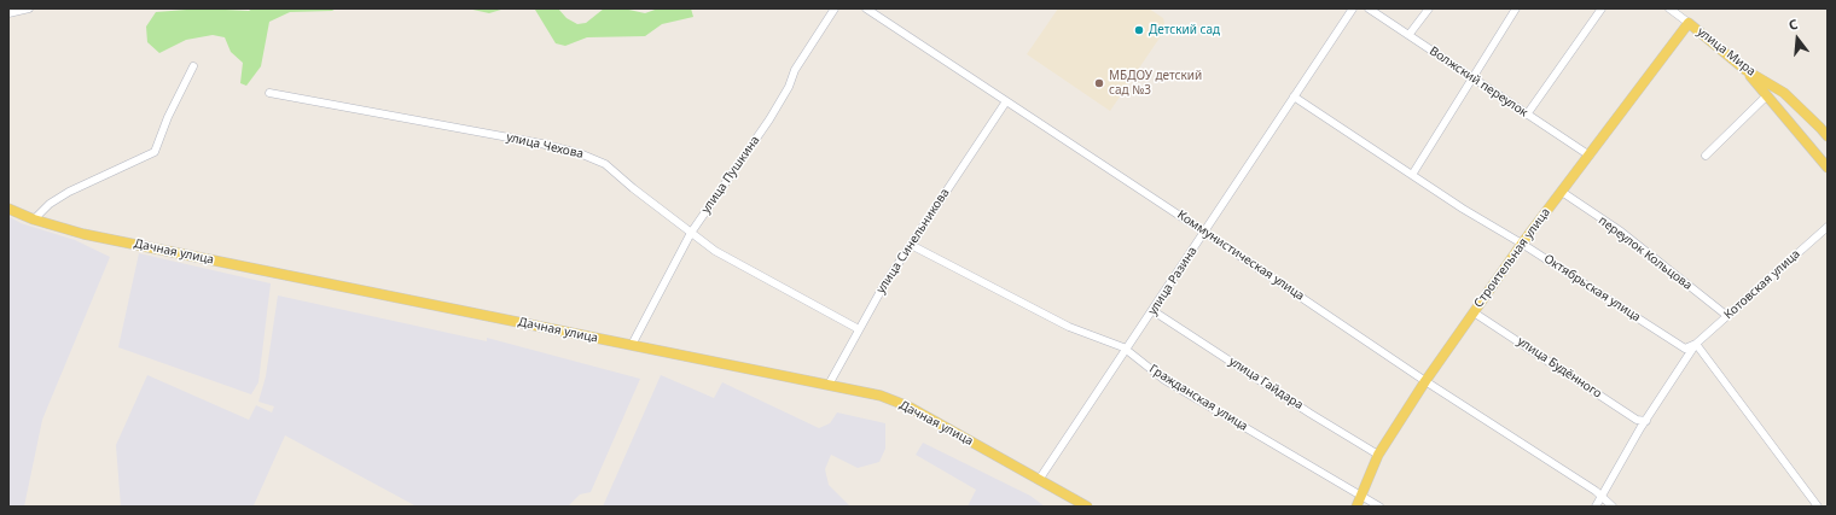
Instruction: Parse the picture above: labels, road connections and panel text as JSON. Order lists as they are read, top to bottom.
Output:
{
  "streets": {
    "main road": ["улица Мира", "Дачная улица", "Строительная улица"],
    "street": [
      "Волжский переулок",
      "улица Чехова",
      "улица Пушкина",
      "улица Синельникова",
      "переулок Кольцова",
      "Коммунистическая улица",
      "улица Разина",
      "Котовская улица",
      "Октябрьская улица",
      "улица Будённого",
      "улица Гайдара",
      "Гражданская улица"
    ]
  },
  "crossings": [
    ["улица Мира", "Строительная улица"],
    ["Волжский переулок", "Строительная улица"],
    ["улица Чехова", "улица Пушкина"],
    ["улица Чехова", "улица Синельникова"],
    ["улица Пушкина", "Дачная улица"],
    ["улица Синельникова", "Дачная улица"],
    ["улица Синельникова", "Коммунистическая улица"],
    ["улица Синельникова", "Гражданская улица"],
    ["Дачная улица", "улица Разина"],
    ["переулок Кольцова", "Строительная улица"],
    ["переулок Кольцова", "Котовская улица"],
    ["Коммунистическая улица", "Строительная улица"],
    ["Коммунистическая улица", "улица Разина"],
    ["Строительная улица", "Октябрьская улица"],
    ["Строительная улица", "улица Будённого"],
    ["Строительная улица", "улица Гайдара"],
    ["Строительная улица", "Гражданская улица"],
    ["улица Разина", "Октябрьская улица"],
    ["улица Разина", "улица Гайдара"],
    ["улица Разина", "Гражданская улица"],
    ["Котовская улица", "Октябрьская улица"],
    ["Котовская улица", "улица Будённого"]
  ],
  "places": ["Детский сад", "МБДОУ детский сад №3"],
  "north": "top"
}
